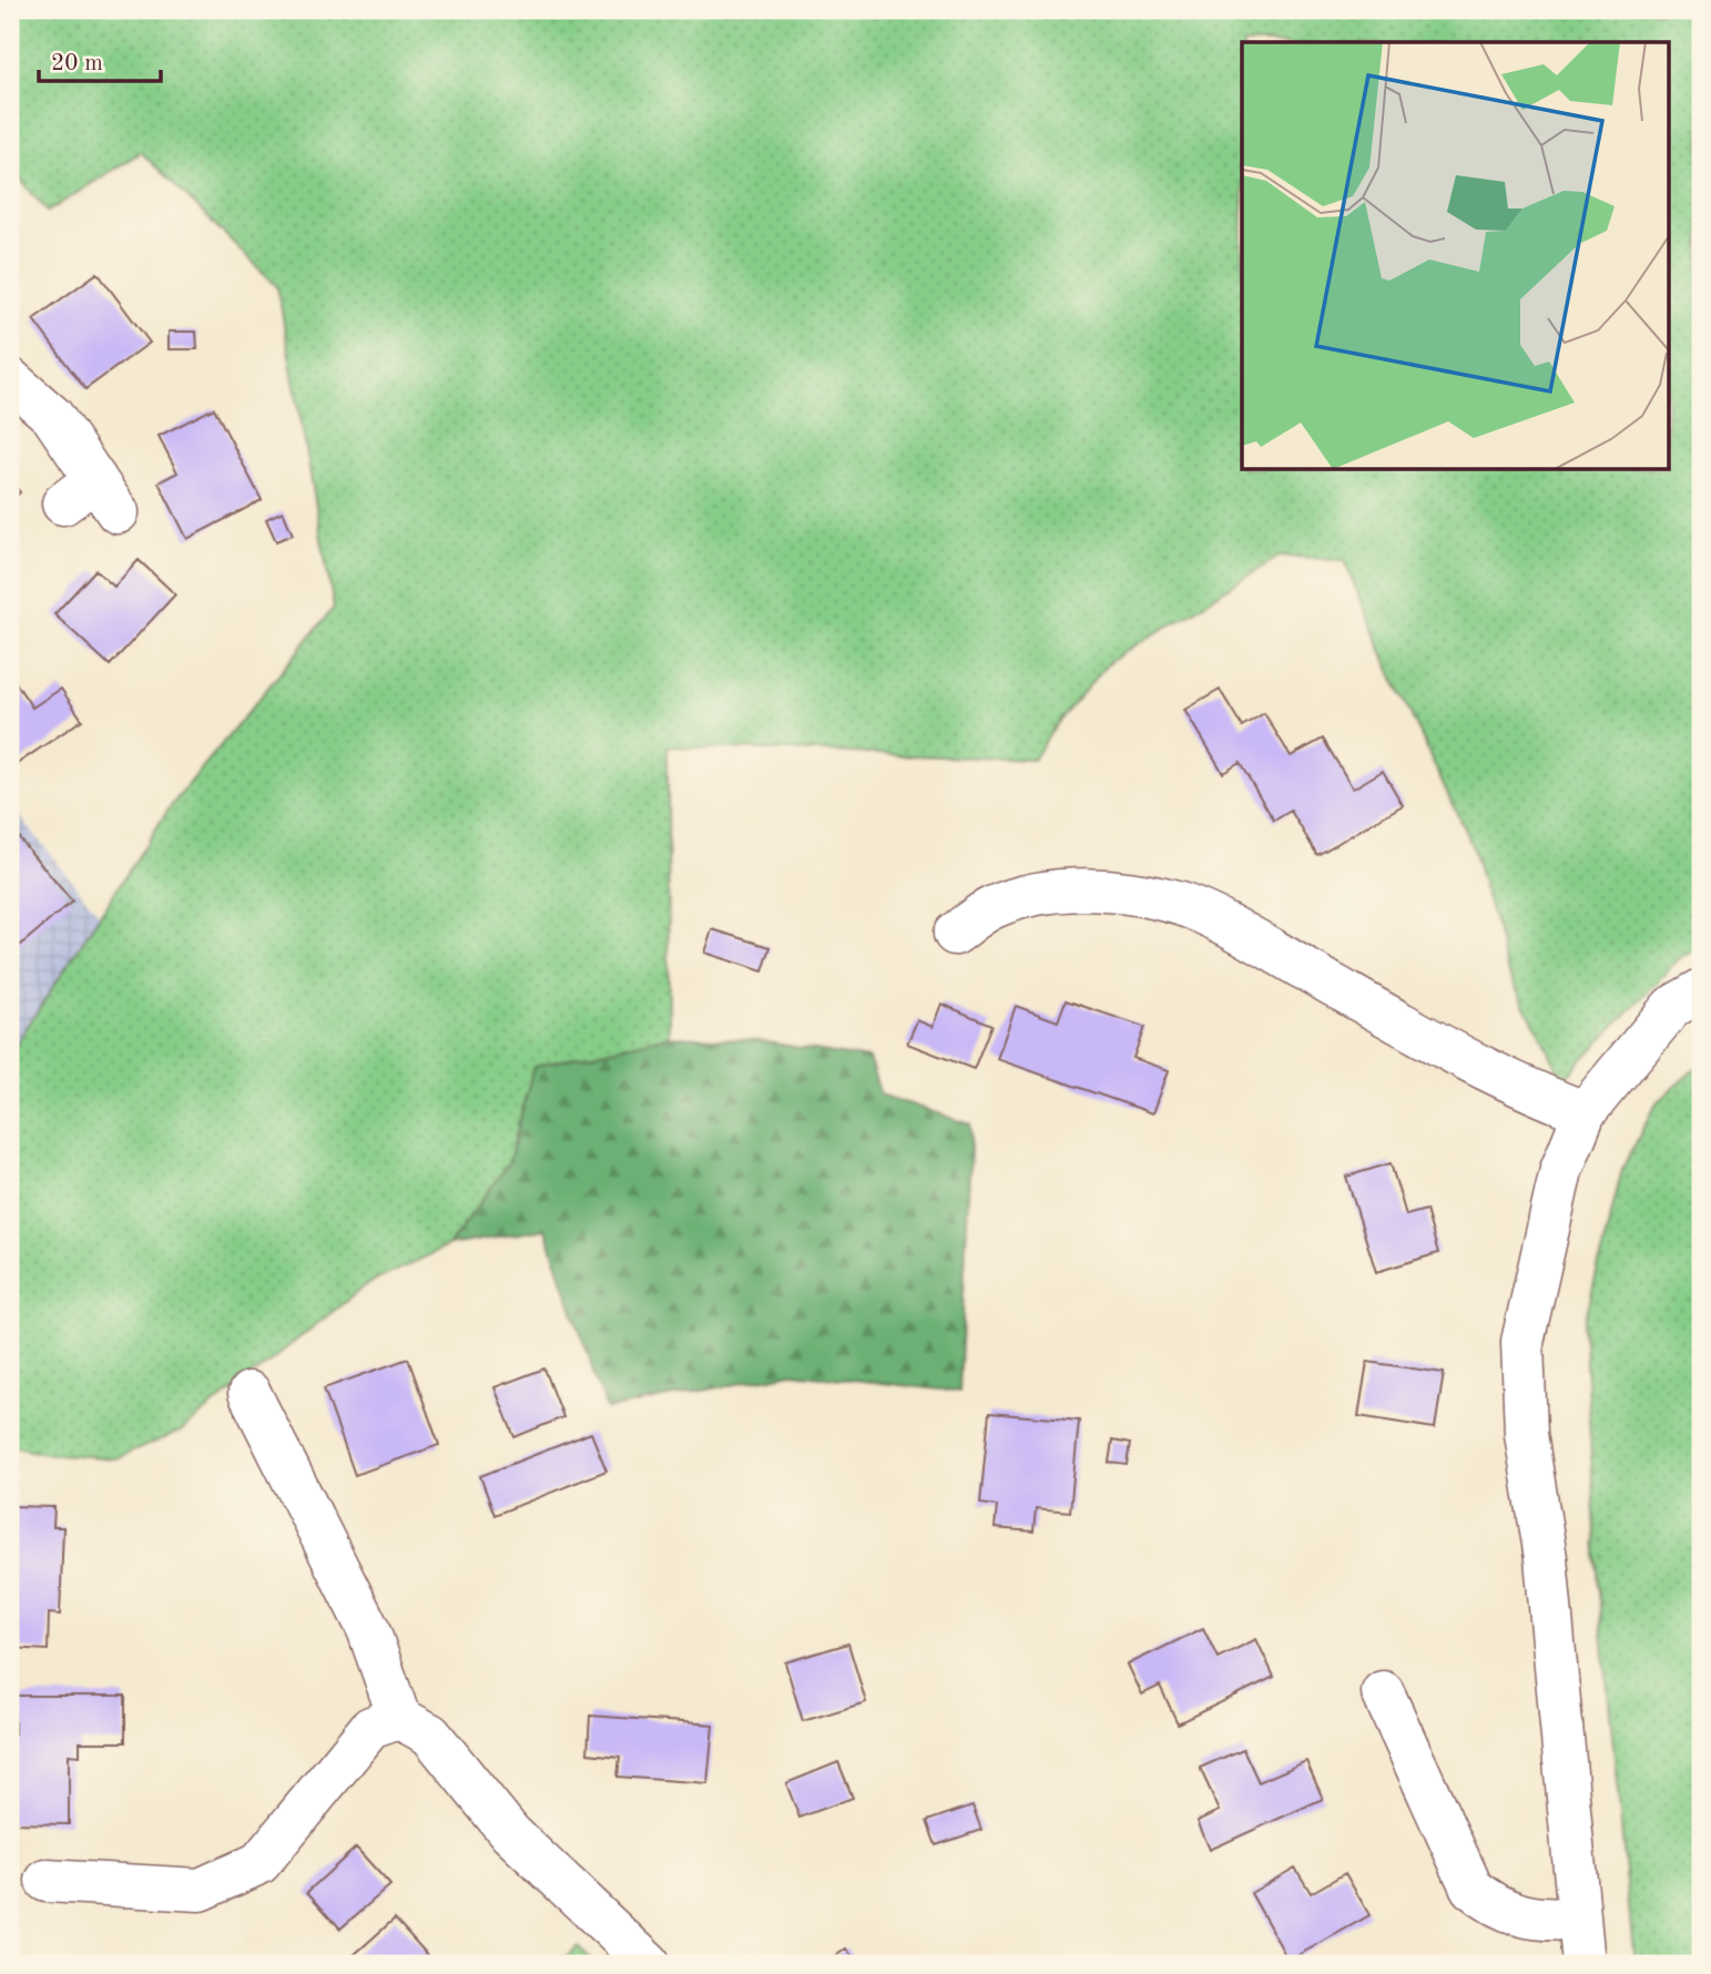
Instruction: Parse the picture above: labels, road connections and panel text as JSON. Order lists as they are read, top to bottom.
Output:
{
  "scale_bar": "20 m"
}
